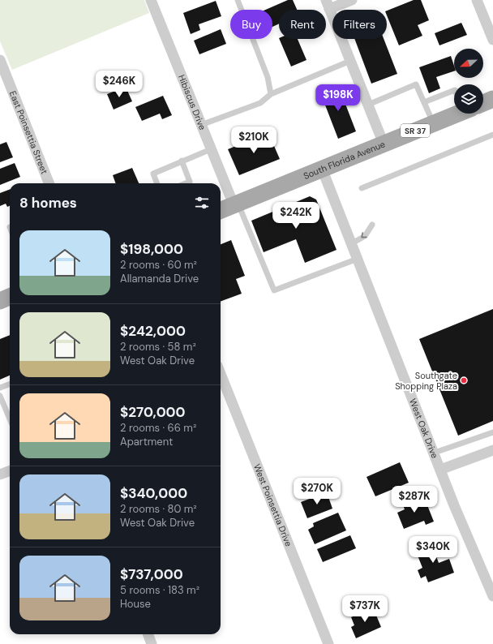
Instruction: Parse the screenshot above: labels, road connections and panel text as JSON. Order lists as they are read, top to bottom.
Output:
{
  "streets": {
    "main road": ["SR 37", "South Florida Avenue"],
    "street": [
      "Hibiscus Drive",
      "East Poinsettia Street",
      "West Oak Drive",
      "West Poinsettia Drive"
    ]
  },
  "crossings": [
    ["Hibiscus Drive", "South Florida Avenue"],
    ["South Florida Avenue", "West Oak Drive"]
  ],
  "places": ["Southgate Shopping Plaza"],
  "north": "left",
  "page": {
    "chip": ["Buy", "Rent", "Filters"],
    "price": [
      "$246K",
      "$198K",
      "$210K",
      "$242K",
      "$270K",
      "$287K",
      "$340K",
      "$737K"
    ],
    "heading": "8 homes",
    "list": [
      {
        "name": "$198,000",
        "note": "2 rooms · 60 m² · Allamanda Drive"
      },
      {
        "name": "$242,000",
        "note": "2 rooms · 58 m² · West Oak Drive"
      },
      {
        "name": "$270,000",
        "note": "2 rooms · 66 m² · Apartment"
      },
      {
        "name": "$340,000",
        "note": "2 rooms · 80 m² · West Oak Drive"
      },
      {
        "name": "$737,000",
        "note": "5 rooms · 183 m² · House"
      }
    ]
  }
}
